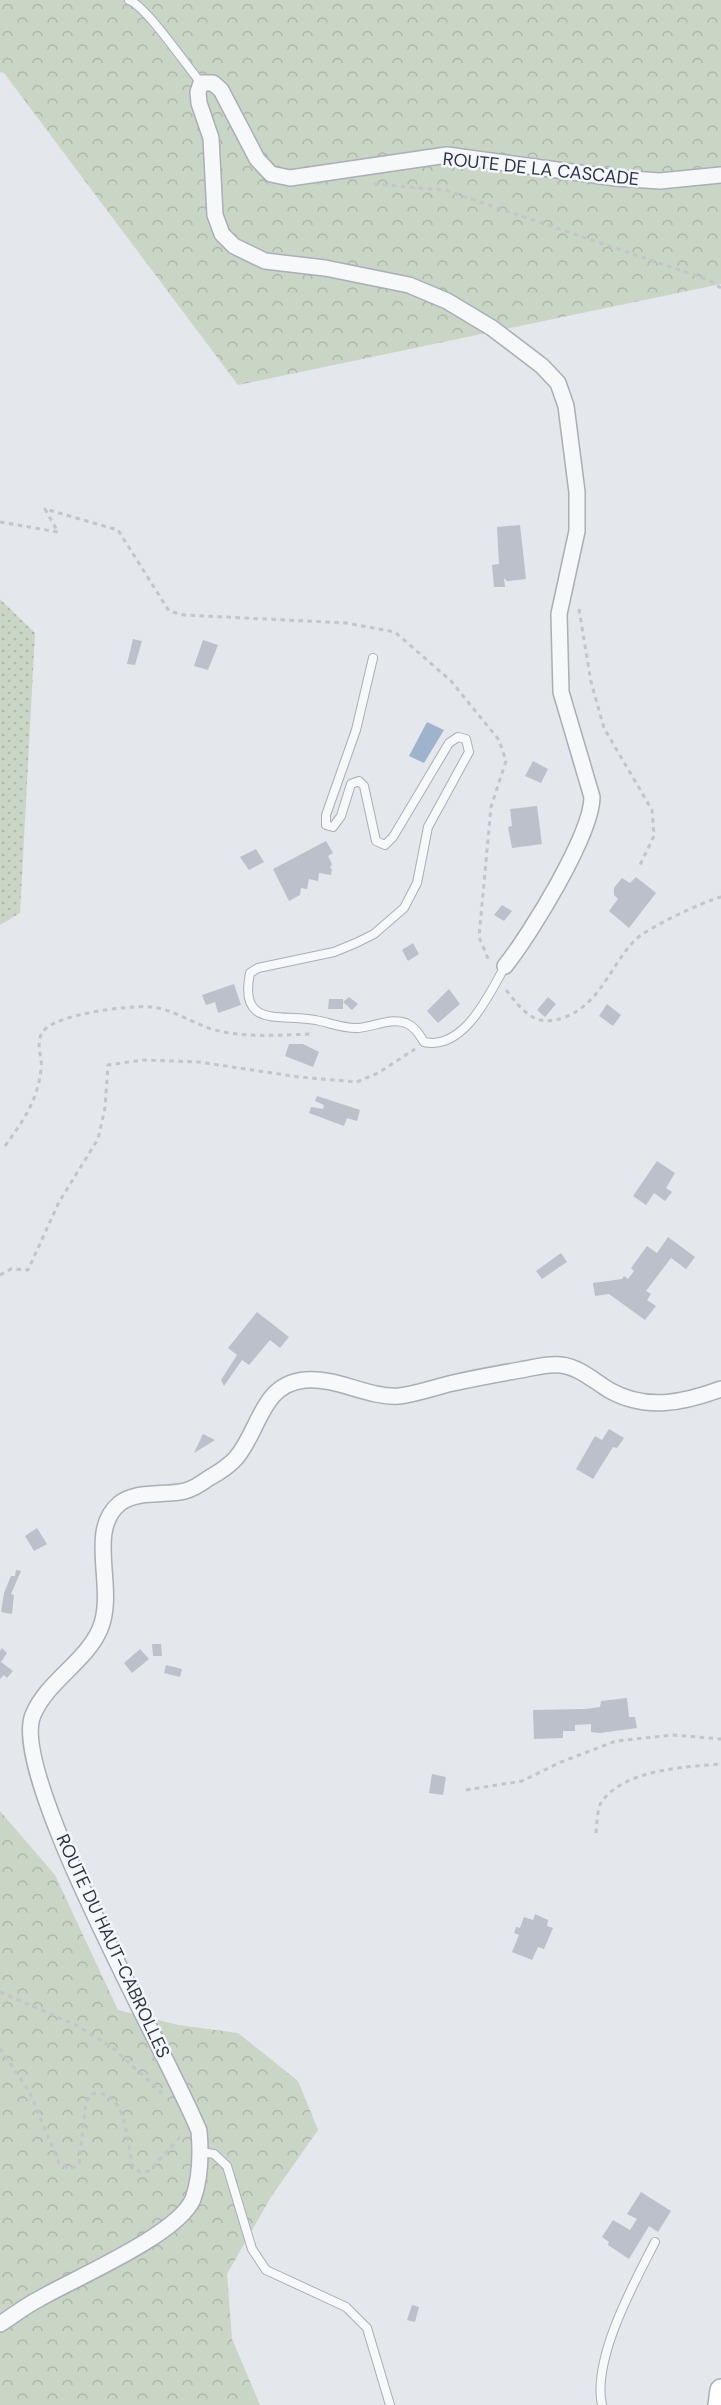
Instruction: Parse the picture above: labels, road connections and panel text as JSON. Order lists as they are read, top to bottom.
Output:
{
  "streets": {
    "street": ["ROUTE DE LA CASCADE", "ROUTE DU HAUT-CABROLLES"]
  }
}
